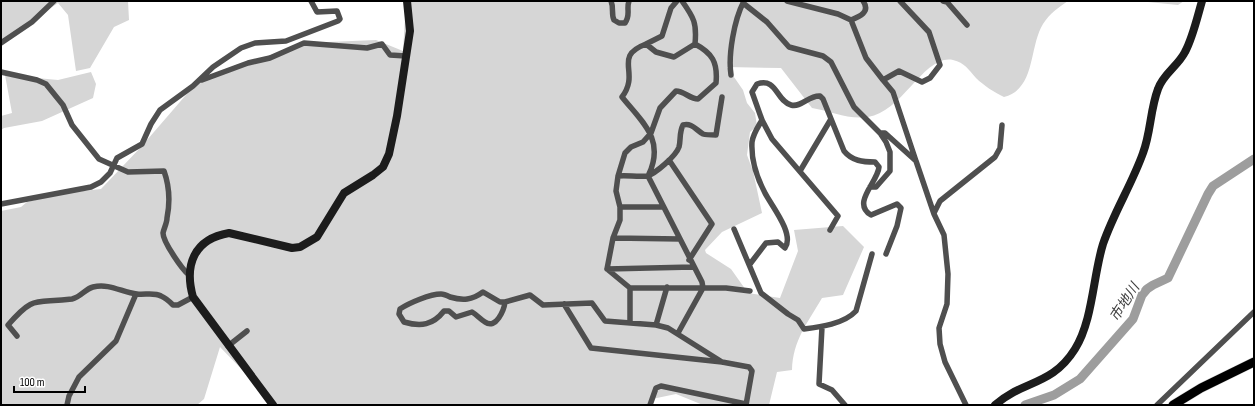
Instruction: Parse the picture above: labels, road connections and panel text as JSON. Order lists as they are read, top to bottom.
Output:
{
  "water": ["市地川"],
  "scale_bar": "100 m"
}
